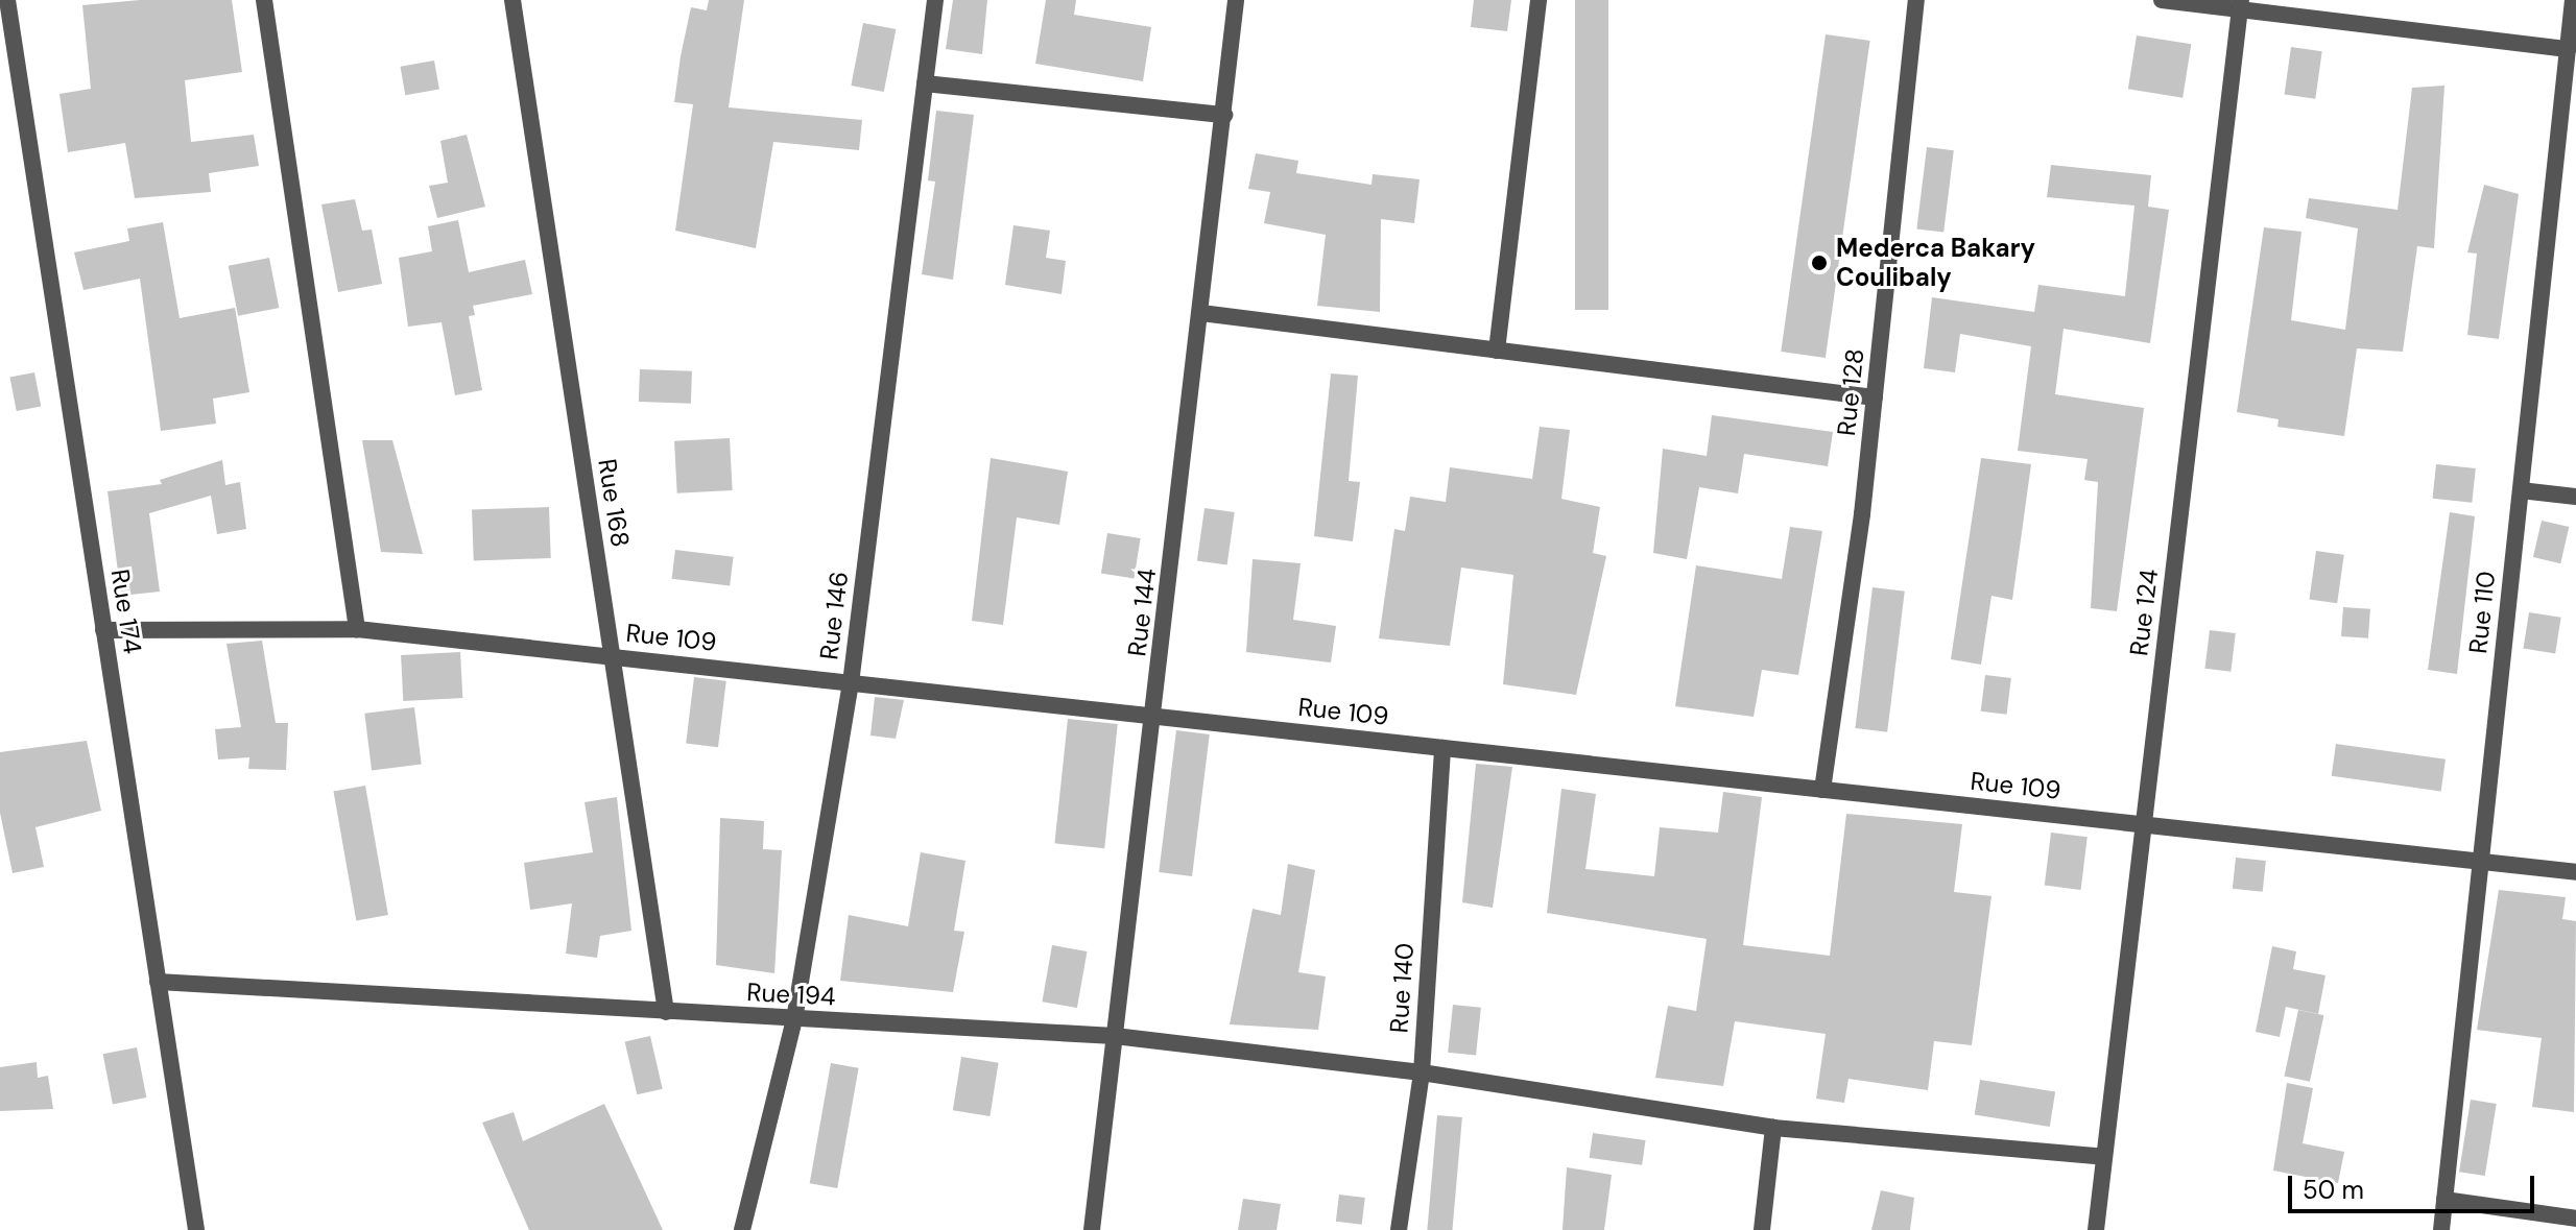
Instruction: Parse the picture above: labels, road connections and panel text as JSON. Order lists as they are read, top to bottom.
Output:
{
  "streets": {
    "street": [
      "Rue 128",
      "Rue 168",
      "Rue 174",
      "Rue 144",
      "Rue 124",
      "Rue 110",
      "Rue 146",
      "Rue 109",
      "Rue 140",
      "Rue 194"
    ]
  },
  "crossings": [
    ["Rue 128", "Rue 109"],
    ["Rue 168", "Rue 109"],
    ["Rue 168", "Rue 194"],
    ["Rue 174", "Rue 109"],
    ["Rue 174", "Rue 194"],
    ["Rue 144", "Rue 109"],
    ["Rue 144", "Rue 194"],
    ["Rue 124", "Rue 109"],
    ["Rue 124", "Rue 194"],
    ["Rue 110", "Rue 109"],
    ["Rue 146", "Rue 109"],
    ["Rue 146", "Rue 194"],
    ["Rue 109", "Rue 140"],
    ["Rue 140", "Rue 194"]
  ],
  "places": ["Mederca Bakary Coulibaly"],
  "scale_bar": "50 m"
}
